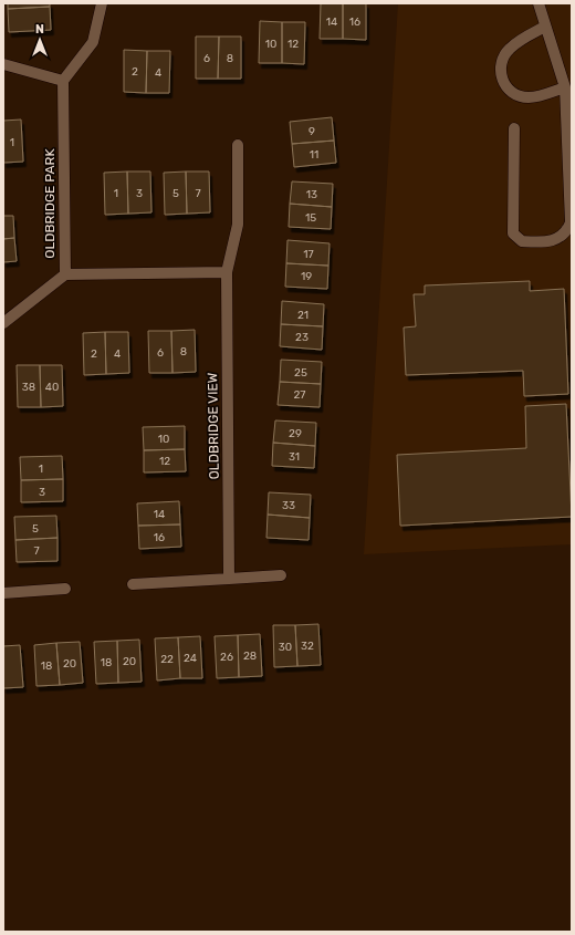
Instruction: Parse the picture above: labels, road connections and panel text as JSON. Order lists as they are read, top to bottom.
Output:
{
  "streets": {
    "street": ["OLDBRIDGE PARK", "OLDBRIDGE VIEW"]
  },
  "house_numbers": [
    "14",
    "16",
    "10",
    "12",
    "6",
    "8",
    "2",
    "4",
    "9",
    "1",
    "11",
    "1",
    "3",
    "5",
    "7",
    "13",
    "15",
    "17",
    "19",
    "21",
    "23",
    "8",
    "6",
    "2",
    "4",
    "25",
    "38",
    "40",
    "27",
    "29",
    "10",
    "31",
    "12",
    "1",
    "3",
    "33",
    "14",
    "5",
    "16",
    "7",
    "32",
    "30",
    "28",
    "26",
    "24",
    "22",
    "20",
    "18",
    "20",
    "18"
  ],
  "north": "top"
}
